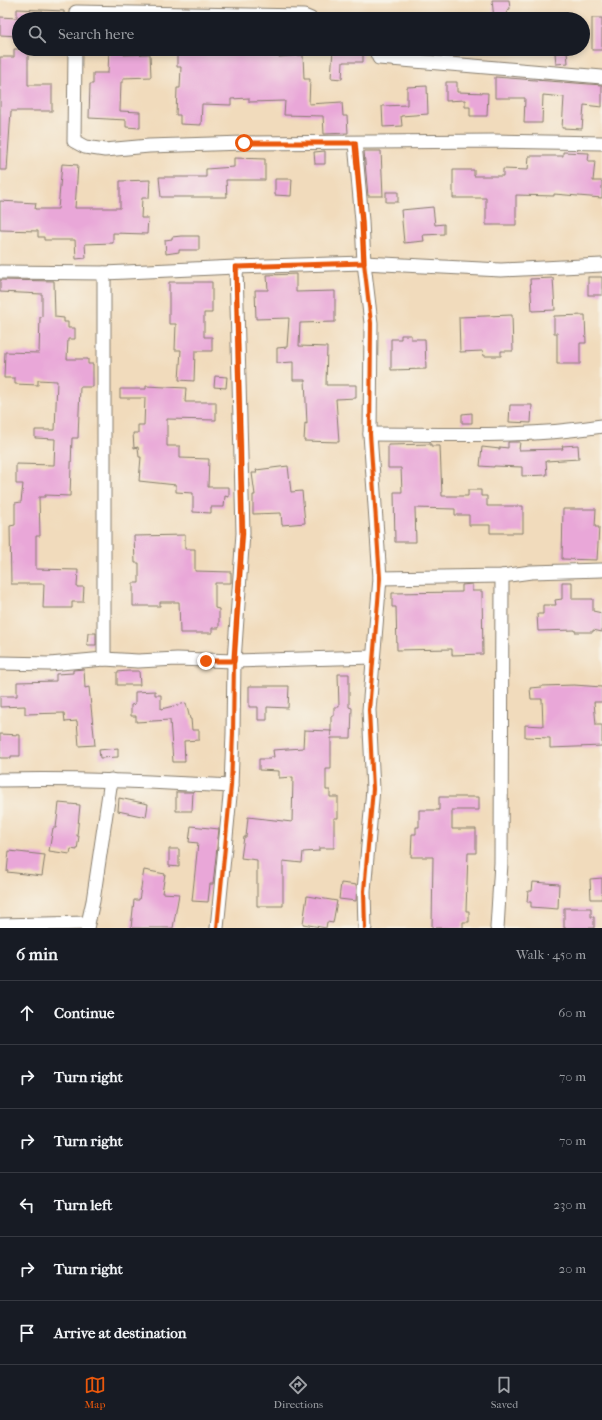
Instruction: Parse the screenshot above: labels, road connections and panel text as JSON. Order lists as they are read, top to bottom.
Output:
{
  "page": {
    "search": "Search here",
    "heading": ["6 min", "Walk · 450 m"],
    "list": [
      ["Continue", "60 m"],
      ["Turn right", "70 m"],
      ["Turn right", "70 m"],
      ["Turn left", "230 m"],
      ["Turn right", "20 m"],
      "Arrive at destination"
    ],
    "nav": ["Map", "Directions", "Saved"]
  }
}
